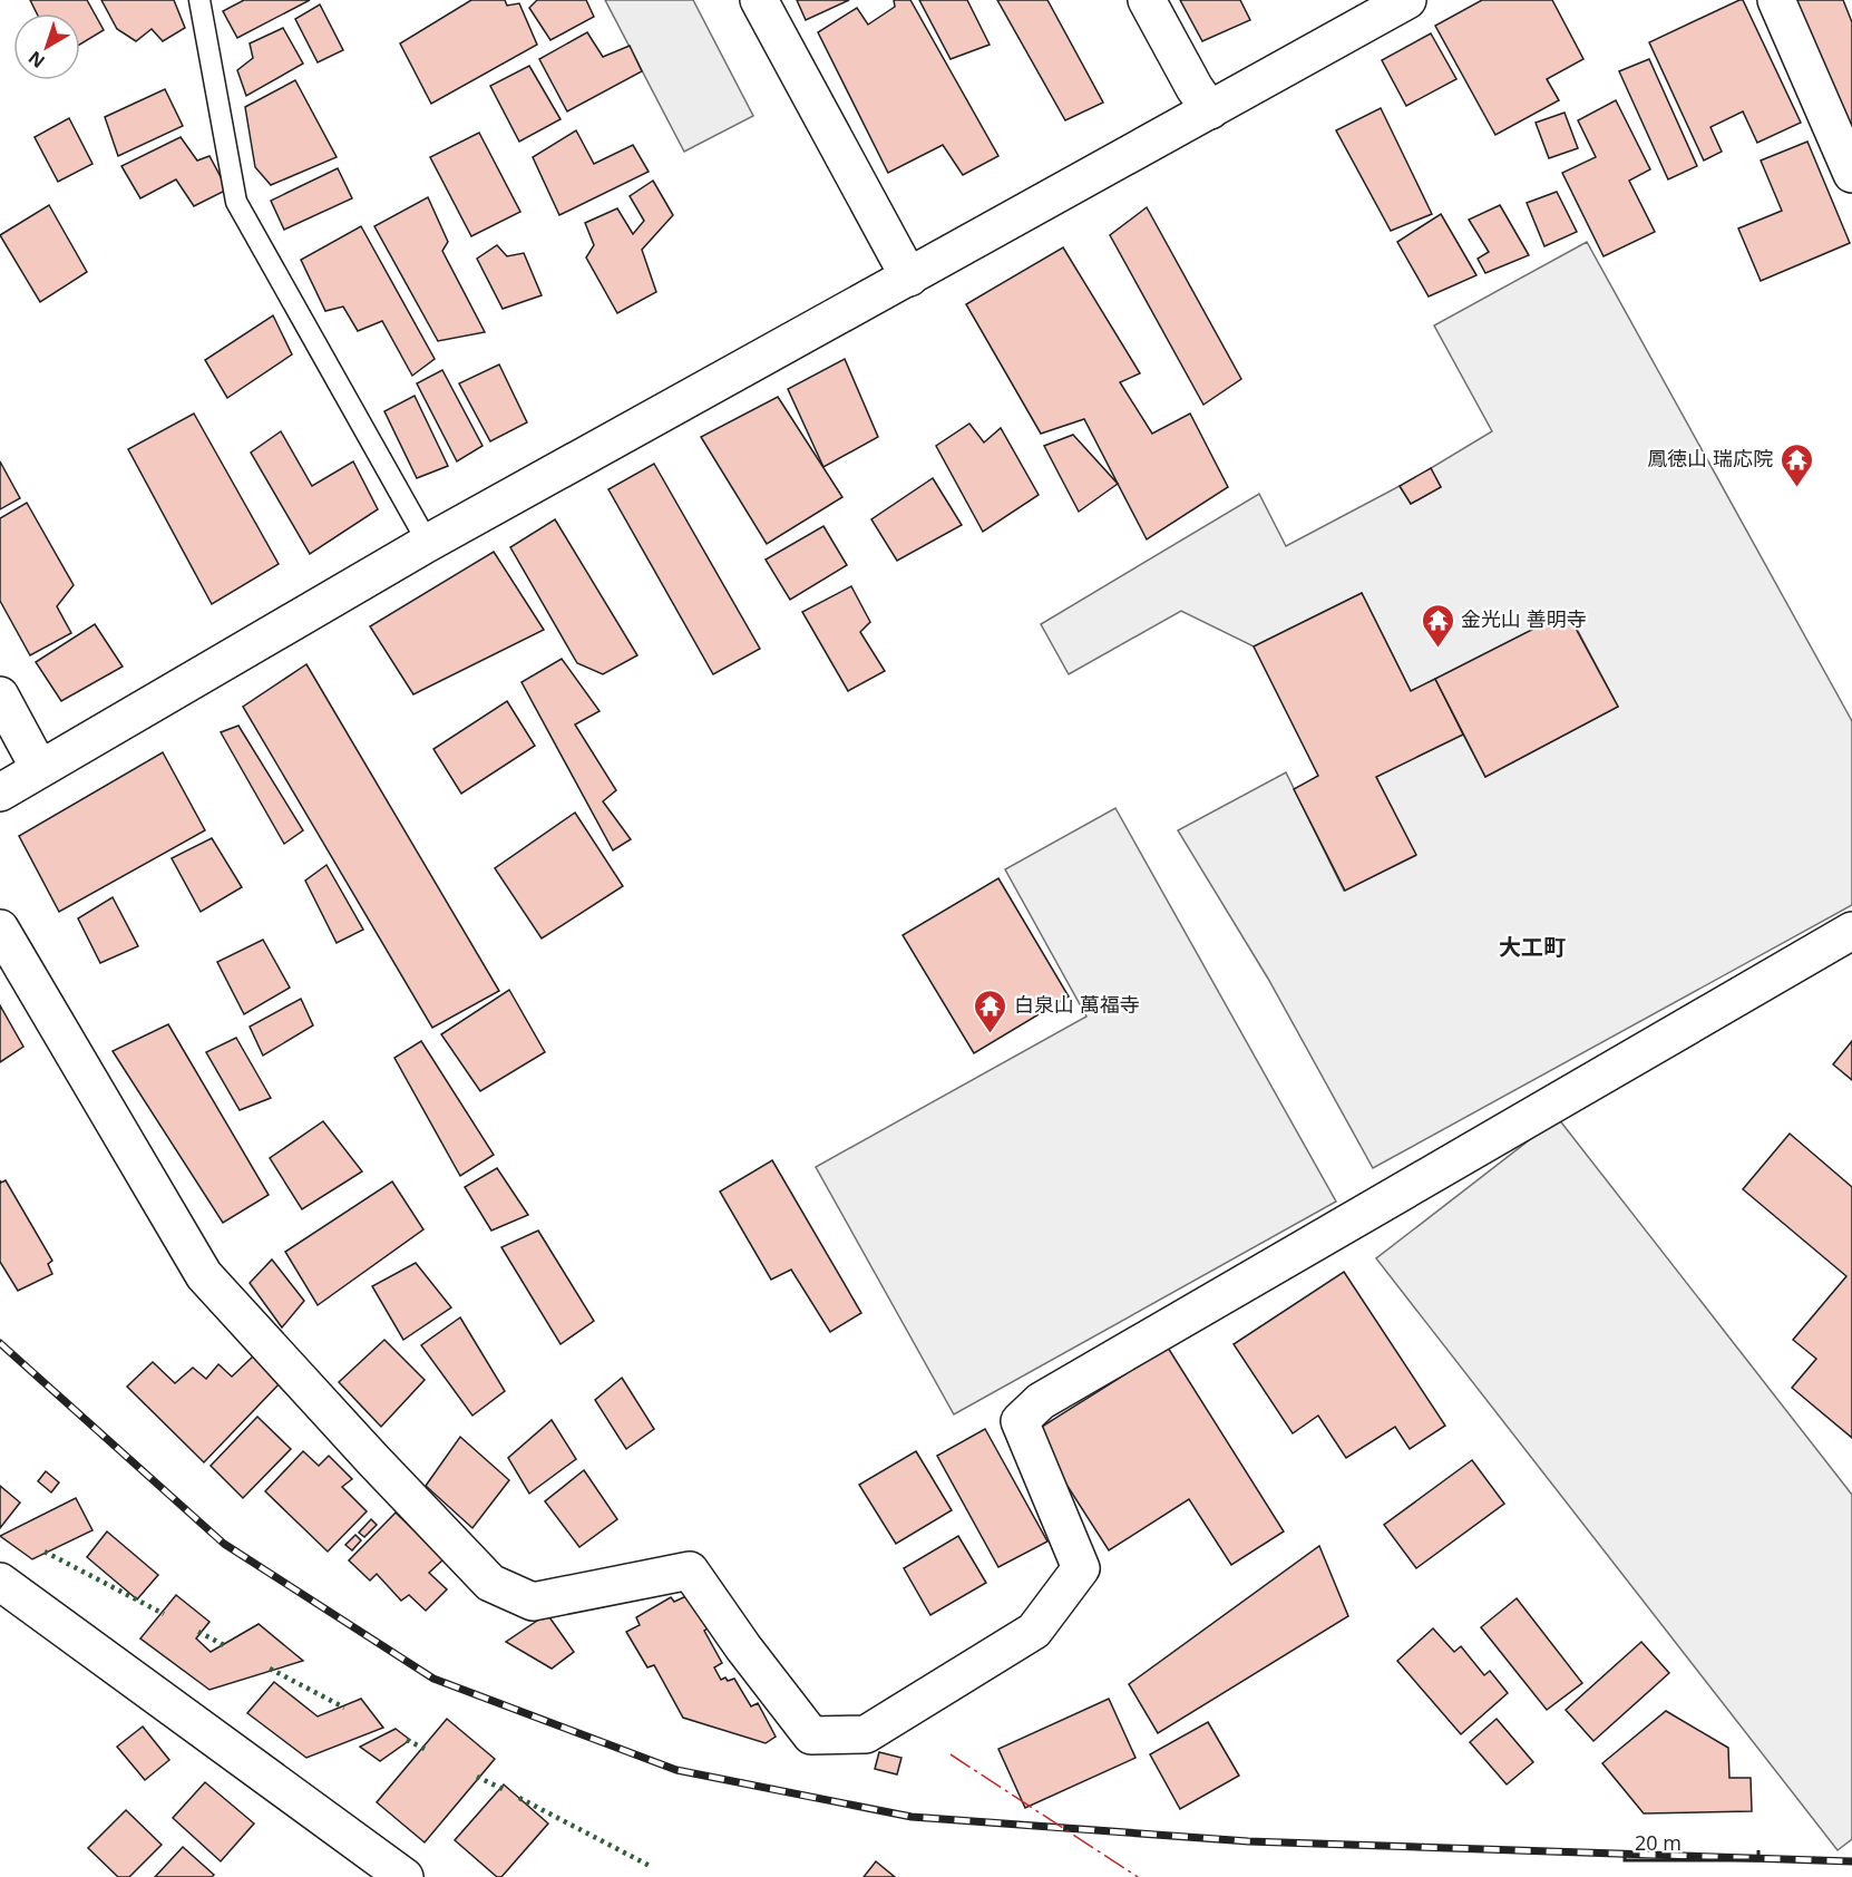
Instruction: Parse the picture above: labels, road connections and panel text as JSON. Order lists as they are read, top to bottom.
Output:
{
  "districts": ["大工町"],
  "places": {
    "temple": ["鳳徳山 瑞応院", "金光山 善明寺", "白泉山 萬福寺"]
  },
  "scale_bar": "20 m",
  "north": "bottom left"
}
